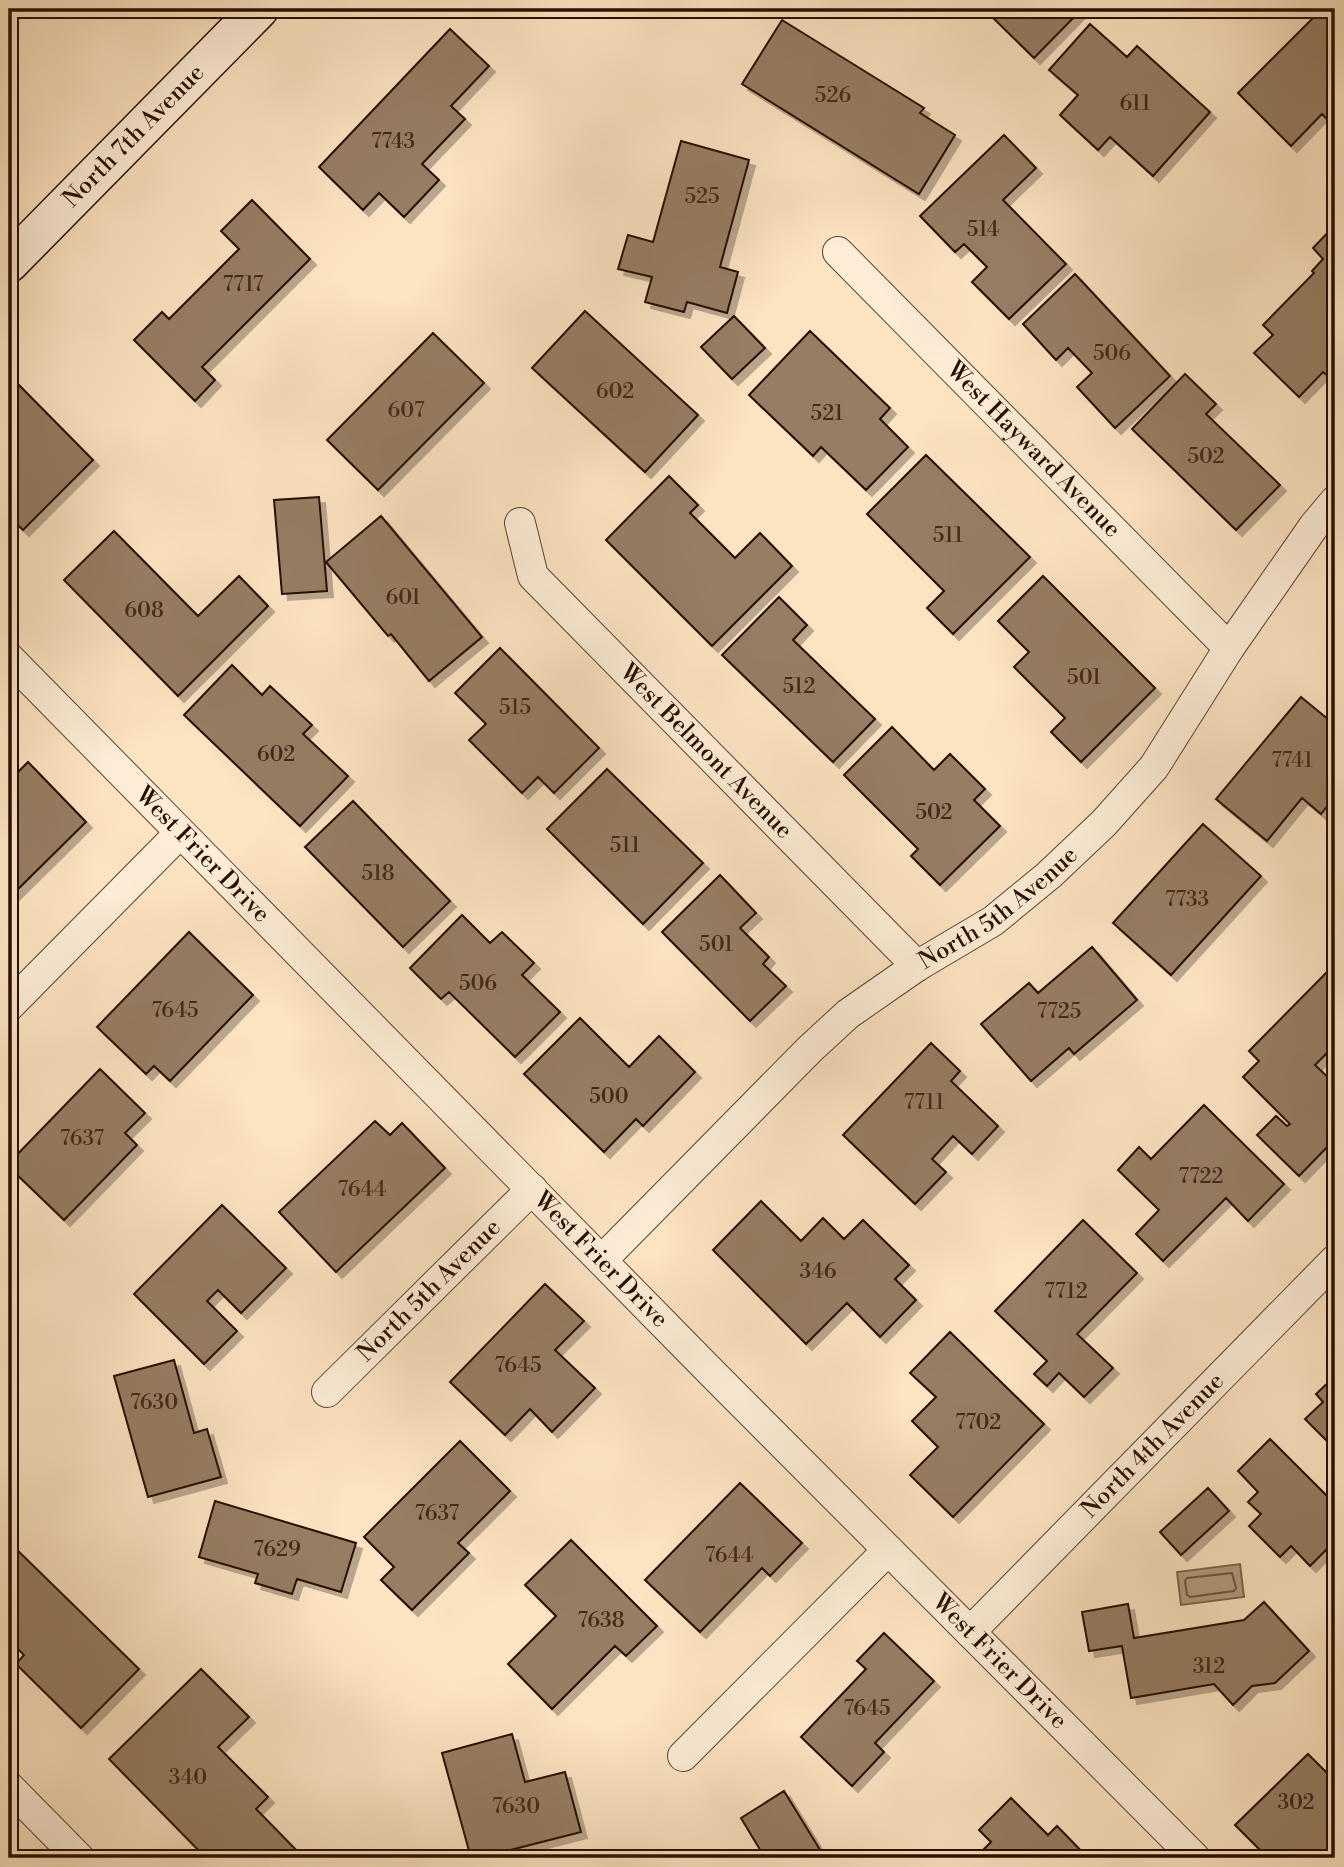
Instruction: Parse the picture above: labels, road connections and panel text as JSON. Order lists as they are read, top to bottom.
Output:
{
  "streets": {
    "main road": ["North 7th Avenue"],
    "street": [
      "West Hayward Avenue",
      "West Belmont Avenue",
      "West Frier Drive",
      "North 5th Avenue",
      "North 4th Avenue"
    ]
  },
  "crossings": [
    ["West Hayward Avenue", "North 5th Avenue"],
    ["West Belmont Avenue", "North 5th Avenue"],
    ["West Frier Drive", "North 5th Avenue"],
    ["West Frier Drive", "North 4th Avenue"]
  ],
  "house_numbers": [
    "526",
    "611",
    "7743",
    "525",
    "514",
    "7717",
    "506",
    "602",
    "607",
    "521",
    "502",
    "511",
    "601",
    "608",
    "501",
    "512",
    "515",
    "602",
    "7741",
    "502",
    "511",
    "518",
    "7733",
    "501",
    "506",
    "7645",
    "7725",
    "500",
    "7711",
    "7637",
    "7722",
    "7644",
    "346",
    "7712",
    "7645",
    "7630",
    "7702",
    "7637",
    "7629",
    "7644",
    "7638",
    "312",
    "7645",
    "340",
    "302",
    "7630"
  ]
}
